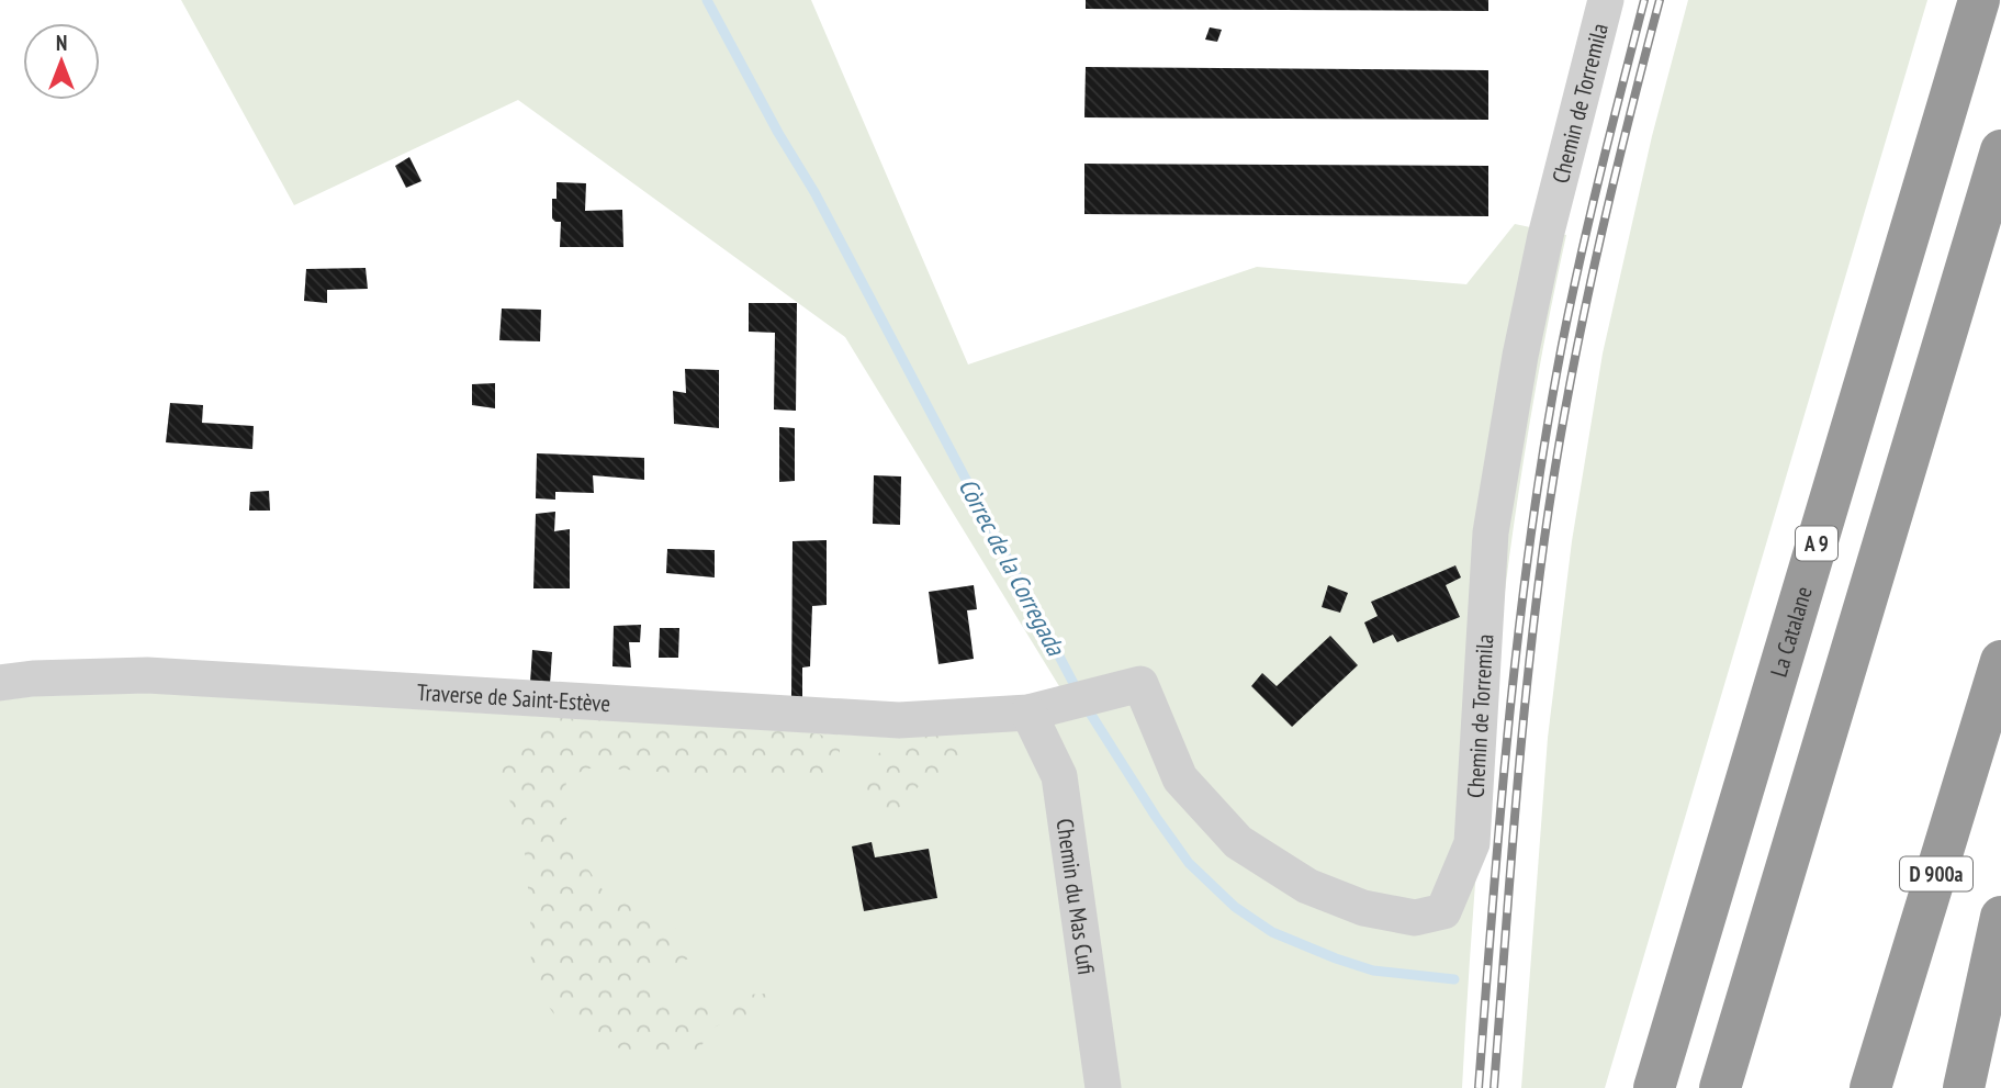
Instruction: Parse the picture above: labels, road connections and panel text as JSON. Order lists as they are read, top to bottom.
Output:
{
  "streets": {
    "highway": ["A 9", "La Catalane", "D 900a"],
    "street": ["Chemin de Torremila", "Traverse de Saint-Estève", "Chemin du Mas Cufi"]
  },
  "crossings": [
    ["Chemin de Torremila", "Traverse de Saint-Estève"],
    ["Chemin de Torremila", "Chemin du Mas Cufi"],
    ["Traverse de Saint-Estève", "Chemin du Mas Cufi"]
  ],
  "water": ["Còrrec de la Corregada"],
  "north": "top"
}
